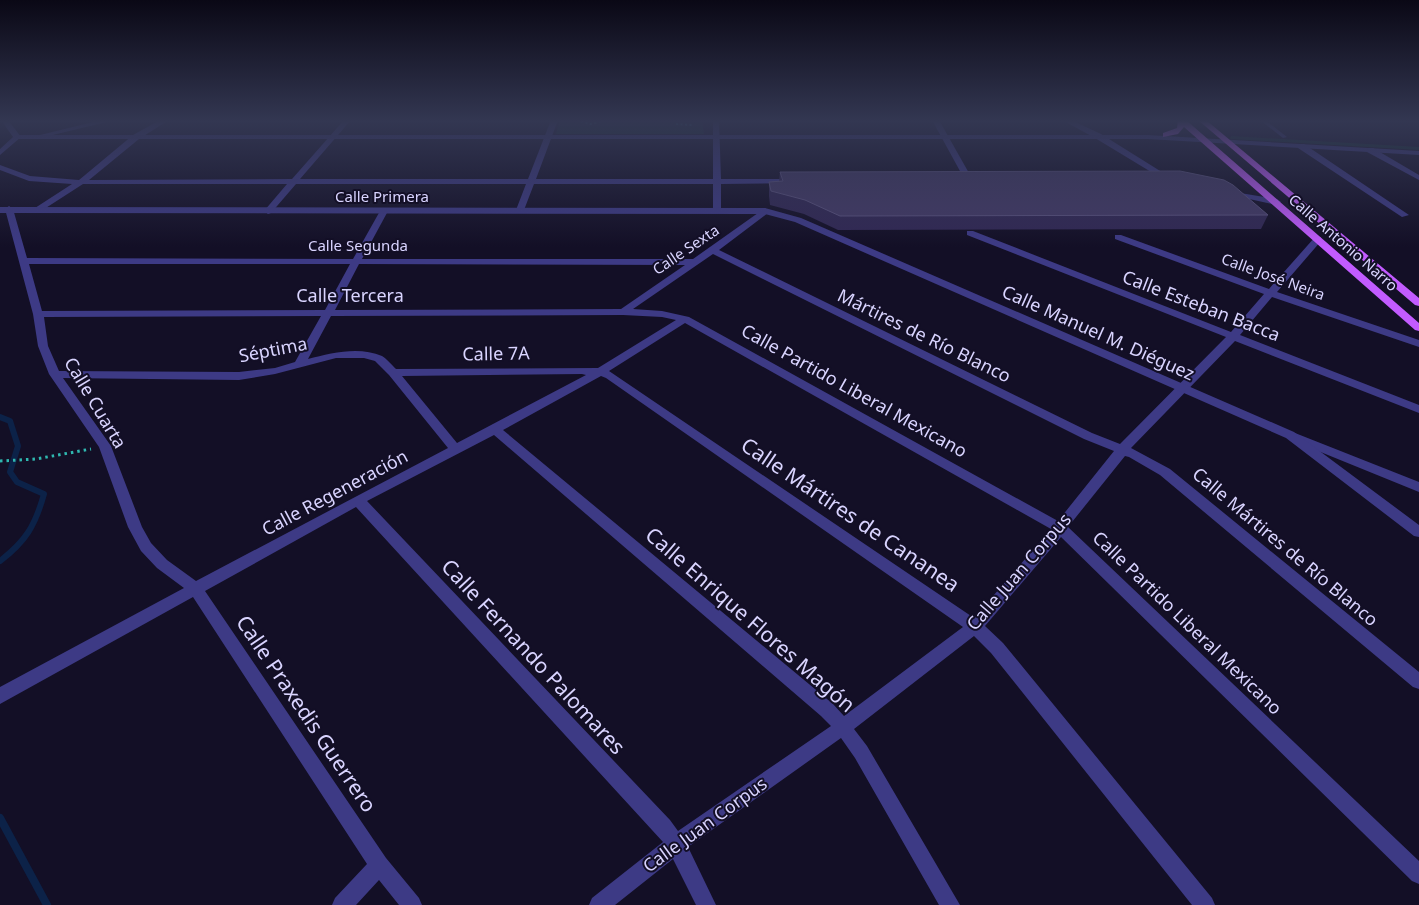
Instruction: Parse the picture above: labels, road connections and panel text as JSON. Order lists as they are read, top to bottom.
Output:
{
  "streets": {
    "main road": ["Calle Antonio Narro"],
    "street": [
      "Calle Primera",
      "Calle Segunda",
      "Calle Sexta",
      "Calle José Neira",
      "Calle Tercera",
      "Calle Esteban Bacca",
      "Calle Manuel M. Diéguez",
      "Mártires de Río Blanco",
      "Séptima",
      "Calle 7A",
      "Calle Partido Liberal Mexicano",
      "Calle Cuarta",
      "Calle Regeneración",
      "Calle Mártires de Cananea",
      "Calle Mártires de Río Blanco",
      "Calle Juan Corpus",
      "Calle Enrique Flores Magón",
      "Calle Fernando Palomares",
      "Calle Praxedis Guerrero"
    ]
  },
  "crossings": [
    ["Calle Primera", "Calle Sexta"],
    ["Calle Primera", "Calle Manuel M. Diéguez"],
    ["Calle Primera", "Calle Cuarta"],
    ["Calle Antonio Narro", "Calle Juan Corpus"],
    ["Calle Segunda", "Calle Sexta"],
    ["Calle Segunda", "Calle Cuarta"],
    ["Calle Sexta", "Calle Tercera"],
    ["Calle Sexta", "Calle Manuel M. Diéguez"],
    ["Calle Sexta", "Mártires de Río Blanco"],
    ["Calle José Neira", "Calle Juan Corpus"],
    ["Calle Tercera", "Calle Partido Liberal Mexicano"],
    ["Calle Tercera", "Calle Cuarta"],
    ["Calle Esteban Bacca", "Calle Juan Corpus"],
    ["Calle Manuel M. Diéguez", "Calle Juan Corpus"],
    ["Mártires de Río Blanco", "Calle Mártires de Río Blanco"],
    ["Mártires de Río Blanco", "Calle Juan Corpus"],
    ["Séptima", "Calle 7A"],
    ["Séptima", "Calle Cuarta"],
    ["Séptima", "Calle Regeneración"],
    ["Calle 7A", "Calle Regeneración"],
    ["Calle 7A", "Calle Mártires de Cananea"],
    ["Calle Partido Liberal Mexicano", "Calle Regeneración"],
    ["Calle Partido Liberal Mexicano", "Calle Juan Corpus"],
    ["Calle Cuarta", "Calle Regeneración"],
    ["Calle Cuarta", "Calle Praxedis Guerrero"],
    ["Calle Regeneración", "Calle Mártires de Cananea"],
    ["Calle Regeneración", "Calle Enrique Flores Magón"],
    ["Calle Regeneración", "Calle Fernando Palomares"],
    ["Calle Regeneración", "Calle Praxedis Guerrero"],
    ["Calle Mártires de Cananea", "Calle Juan Corpus"],
    ["Calle Mártires de Río Blanco", "Calle Juan Corpus"],
    ["Calle Juan Corpus", "Calle Enrique Flores Magón"],
    ["Calle Juan Corpus", "Calle Fernando Palomares"]
  ]
}
